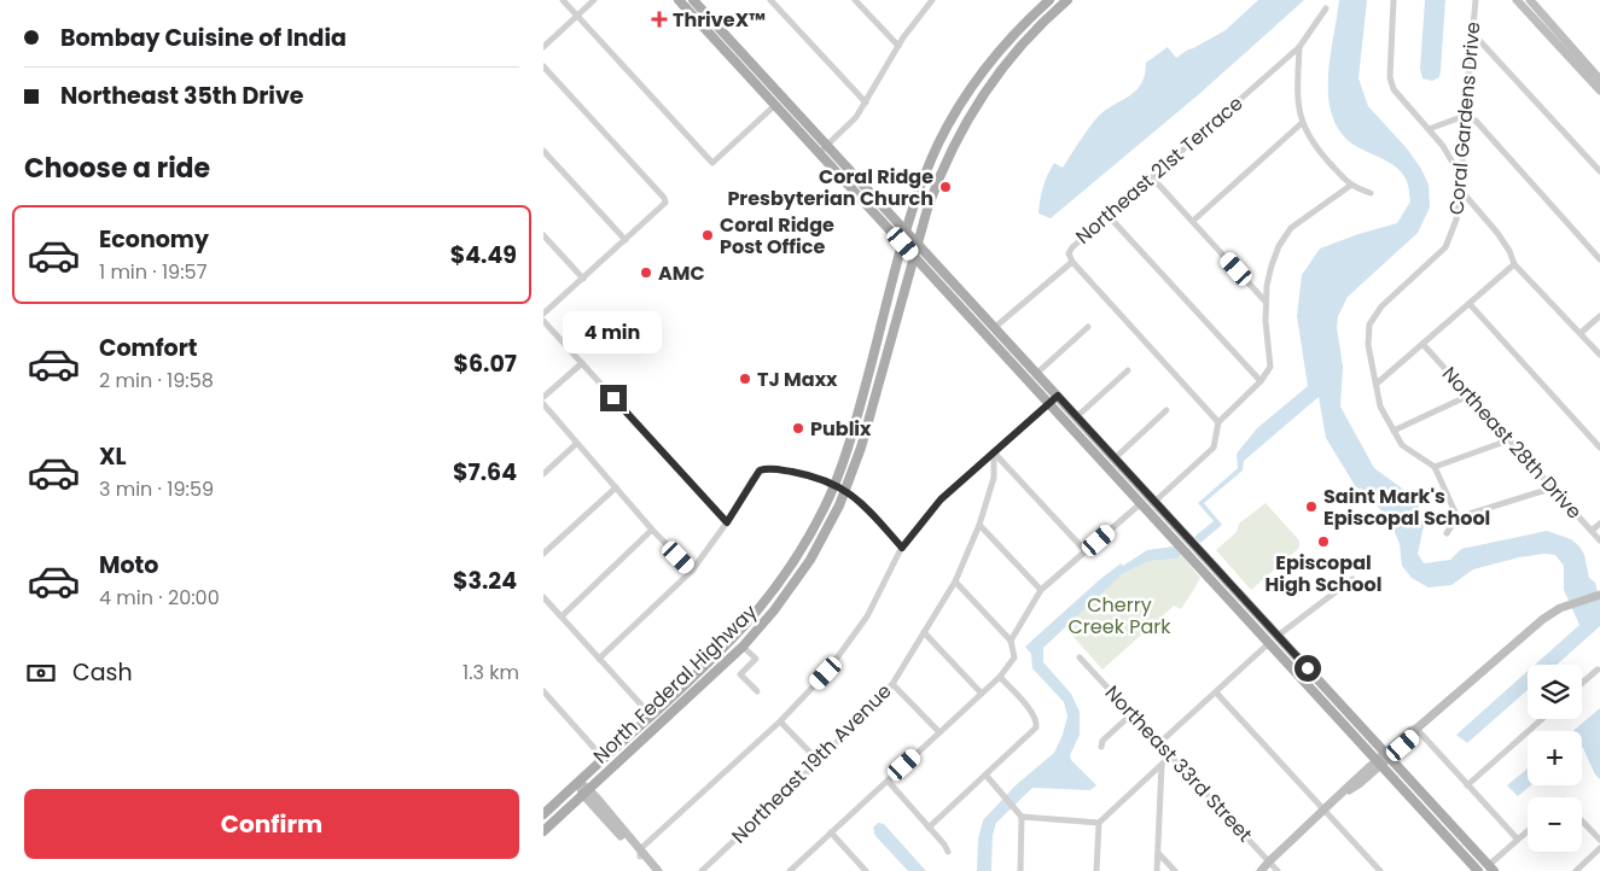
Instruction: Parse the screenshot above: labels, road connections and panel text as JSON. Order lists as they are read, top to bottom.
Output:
{
  "streets": {
    "main road": ["North Federal Highway"],
    "street": [
      "Coral Gardens Drive",
      "Northeast 21st Terrace",
      "Northeast 28th Drive",
      "Northeast 19th Avenue",
      "Northeast 33rd Street"
    ]
  },
  "parks": ["Cherry Creek Park"],
  "places": {
    "health": ["ThriveX™"],
    "other": [
      "Coral Ridge Presbyterian Church",
      "Coral Ridge Post Office",
      "AMC",
      "TJ Maxx",
      "Publix",
      "Saint Mark's Episcopal School",
      "Episcopal High School"
    ]
  },
  "page": {
    "banner": ["Bombay Cuisine of India", "Northeast 35th Drive"],
    "heading": "Choose a ride",
    "list": [
      {
        "name": "Economy",
        "note": "1 min · 19:57",
        "value": "$4.49"
      },
      {
        "name": "Comfort",
        "note": "2 min · 19:58",
        "value": "$6.07"
      },
      {
        "name": "XL",
        "note": "3 min · 19:59",
        "value": "$7.64"
      },
      {
        "name": "Moto",
        "note": "4 min · 20:00",
        "value": "$3.24"
      }
    ],
    "bubble": "4 min",
    "pay": ["Cash", "1.3 km"],
    "map_buttons": ["+", "−"],
    "buttons": "Confirm"
  }
}
